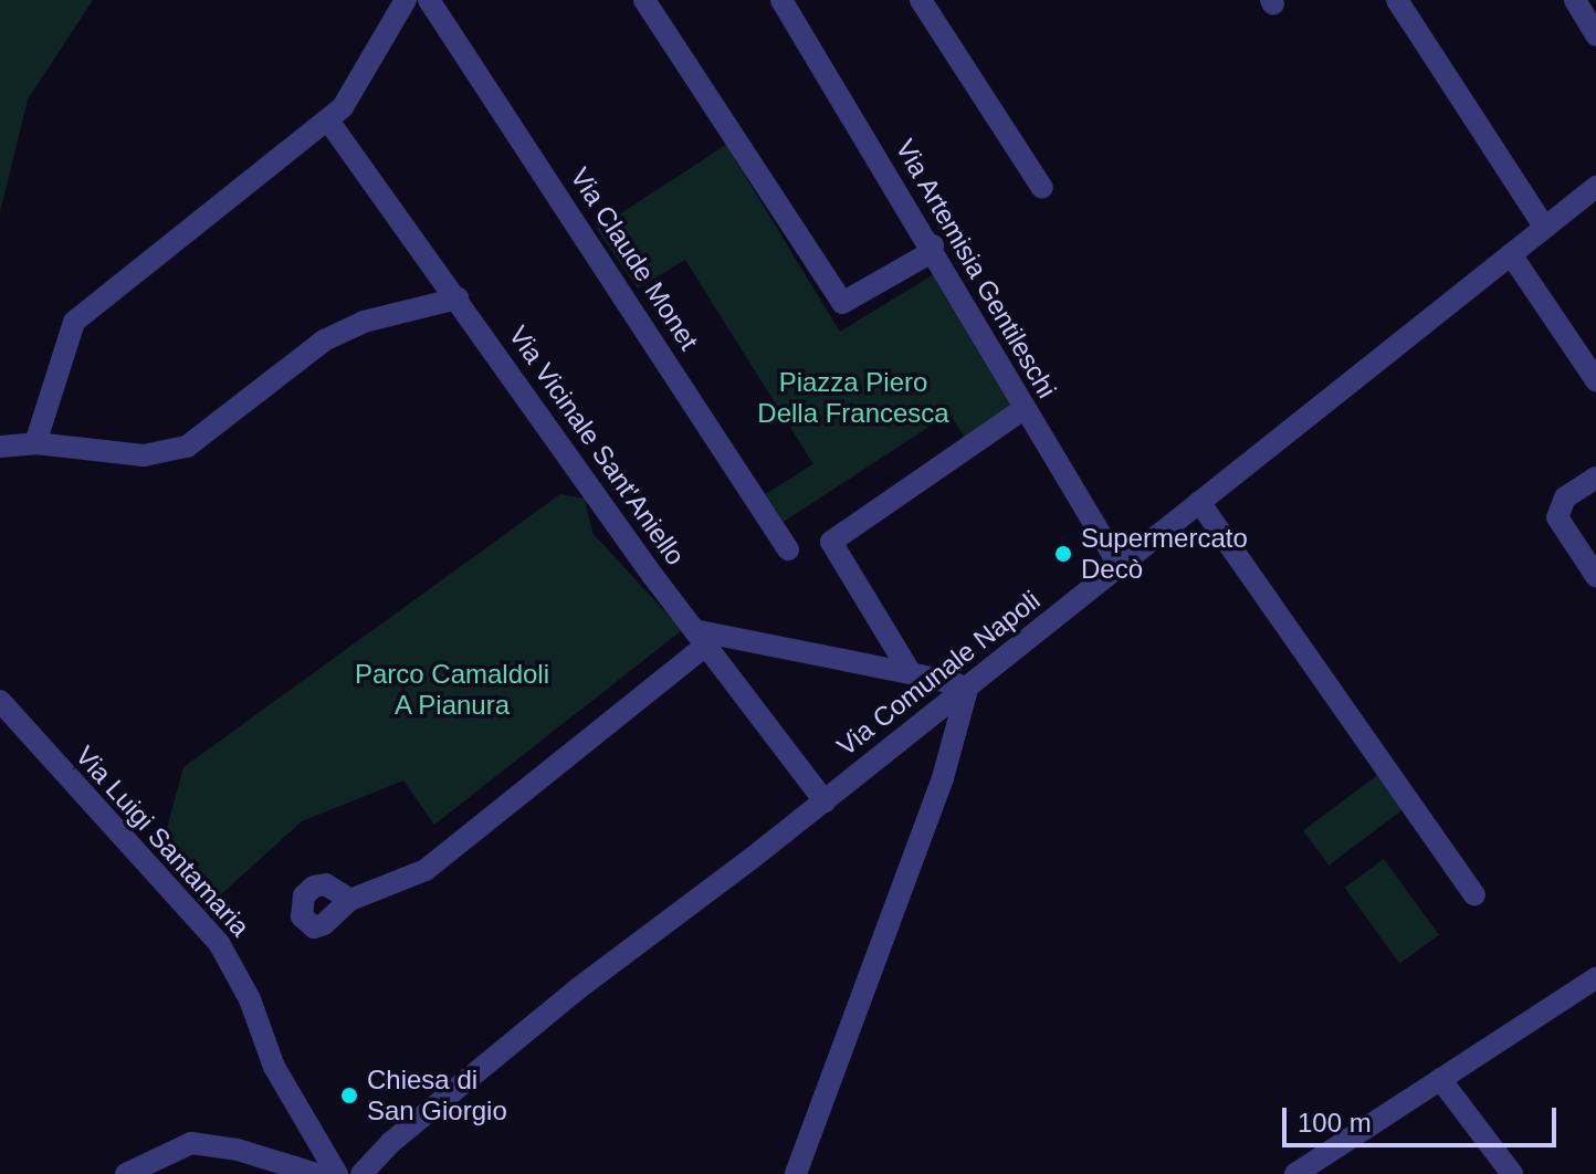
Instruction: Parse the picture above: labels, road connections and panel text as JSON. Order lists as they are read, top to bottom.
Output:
{
  "streets": {
    "street": [
      "Via Claude Monet",
      "Via Artemisia Gentileschi",
      "Via Vicinale Sant'Aniello",
      "Via Comunale Napoli",
      "Via Luigi Santamaria"
    ]
  },
  "crossings": [
    ["Via Artemisia Gentileschi", "Via Comunale Napoli"],
    ["Via Vicinale Sant'Aniello", "Via Comunale Napoli"]
  ],
  "parks": ["Piazza Piero Della Francesca", "Parco Camaldoli A Pianura"],
  "places": ["Supermercato Decò", "Chiesa di San Giorgio"],
  "scale_bar": "100 m"
}
